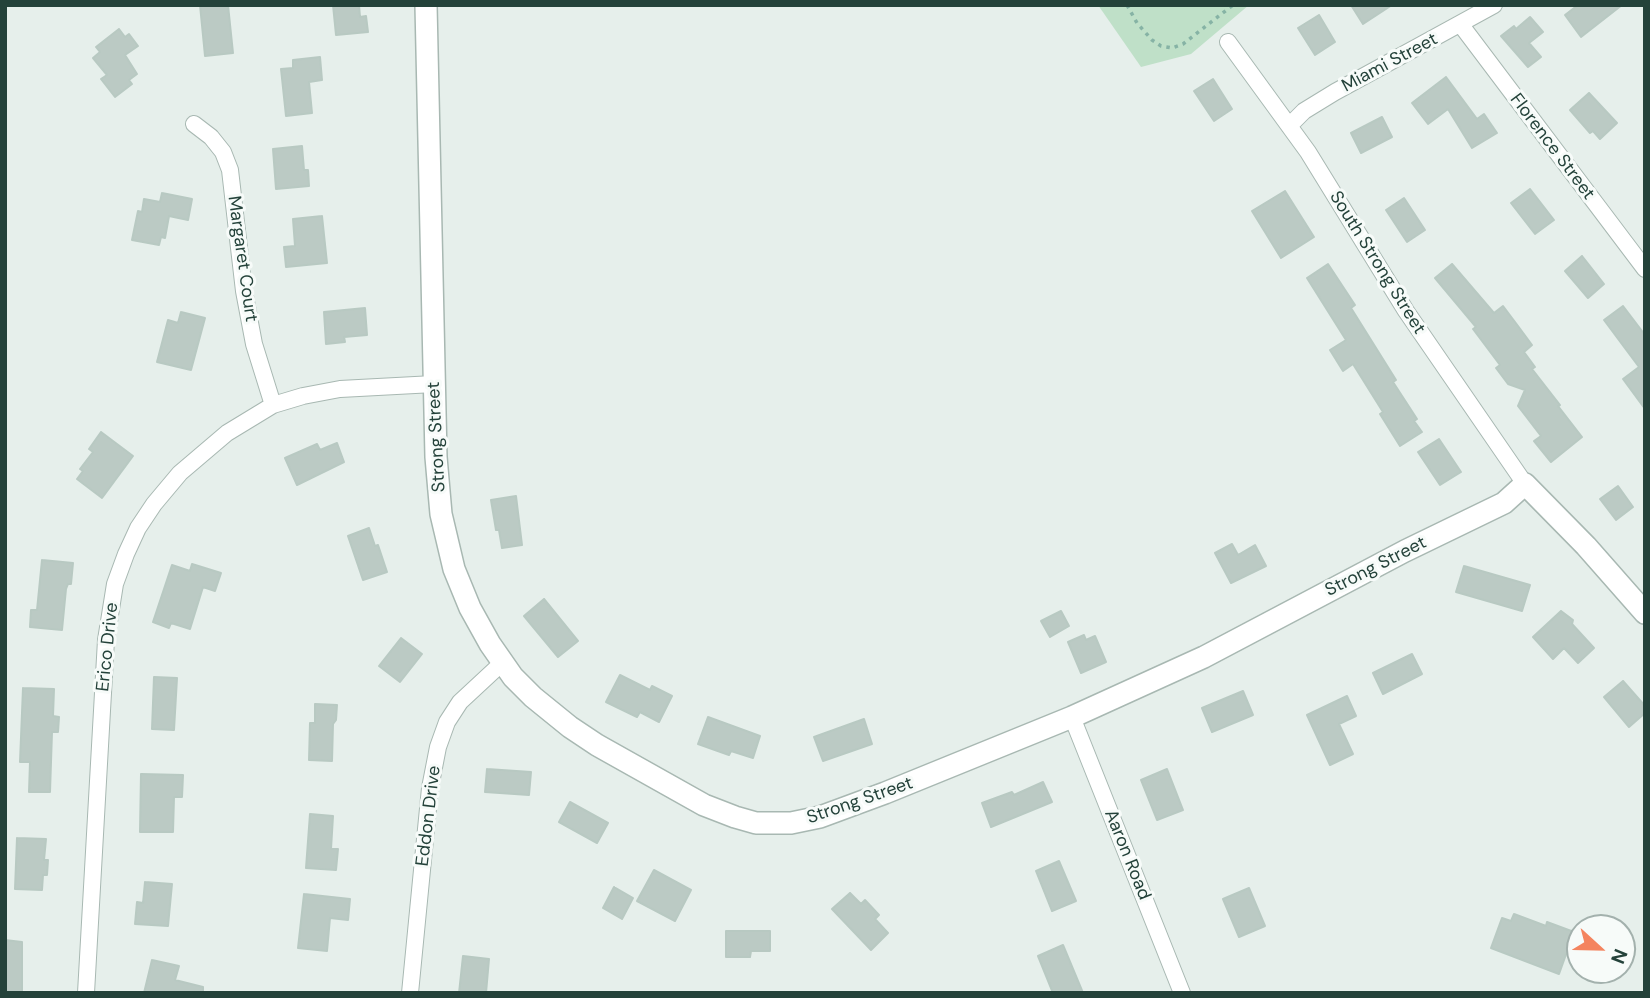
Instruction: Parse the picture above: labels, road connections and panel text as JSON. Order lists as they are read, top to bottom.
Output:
{
  "streets": {
    "street": [
      "Miami Street",
      "Florence Street",
      "Margaret Court",
      "South Strong Street",
      "Strong Street",
      "Erico Drive",
      "Eddon Drive",
      "Aaron Road"
    ]
  },
  "crossings": [
    ["Miami Street", "Florence Street"],
    ["Miami Street", "South Strong Street"],
    ["Margaret Court", "Erico Drive"],
    ["South Strong Street", "Strong Street"],
    ["Strong Street", "Erico Drive"],
    ["Strong Street", "Eddon Drive"],
    ["Strong Street", "Aaron Road"]
  ],
  "north": "right"
}
